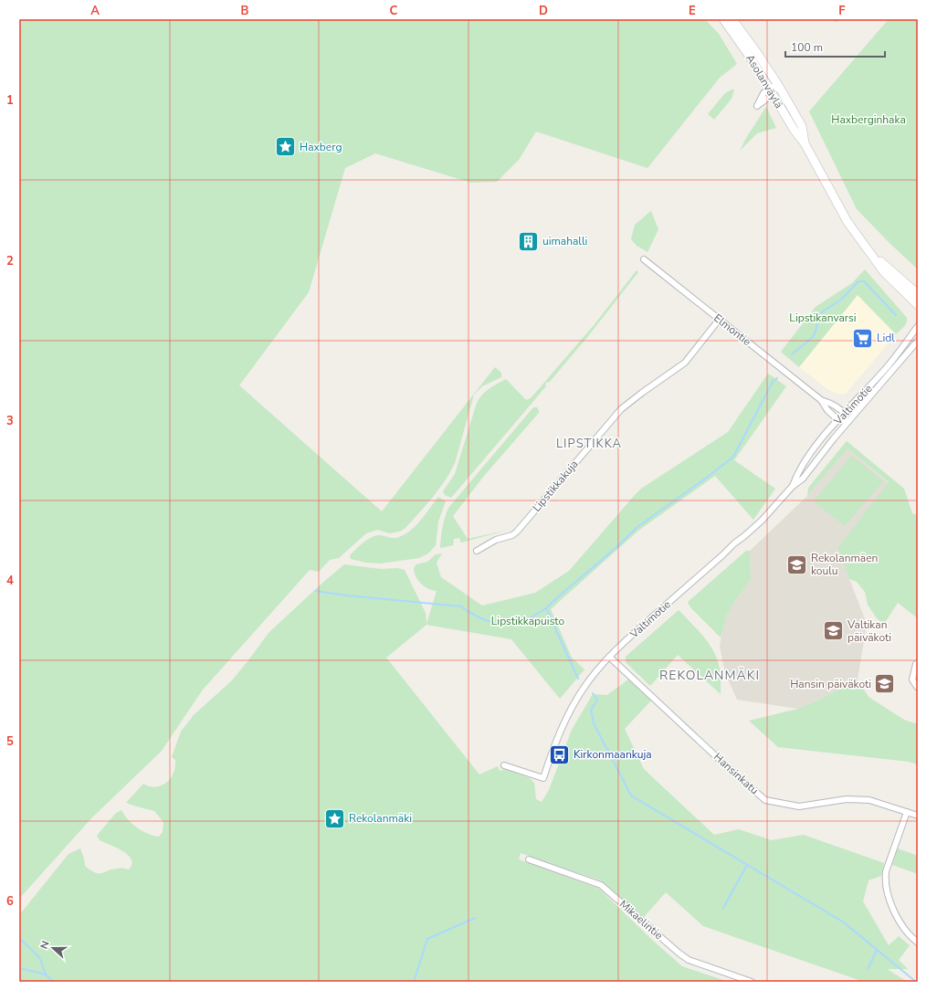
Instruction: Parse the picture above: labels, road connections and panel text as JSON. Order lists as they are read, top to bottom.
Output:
{
  "streets": {
    "main road": ["Asolanväylä"],
    "street": [
      "Elmontie",
      "Valtimotie",
      "Lipstikkakuja",
      "Hansinkatu",
      "Mikaelintie"
    ]
  },
  "crossings": [
    ["Elmontie", "Valtimotie"],
    ["Elmontie", "Lipstikkakuja"],
    ["Valtimotie", "Hansinkatu"]
  ],
  "districts": ["LIPSTIKKA", "REKOLANMÄKI"],
  "parks": ["Haxberginhaka", "Lipstikanvarsi", "Lipstikkapuisto"],
  "places": {
    "place": ["Haxberg", "Rekolanmäki"],
    "building": ["uimahalli"],
    "supermarket": ["Lidl"],
    "school or university": ["Rekolanmäen koulu", "Valtikan päiväkoti", "Hansin päiväkoti"],
    "bus stop": ["Kirkonmaankuja"]
  },
  "scale_bar": "100 m",
  "north": "left",
  "grid": {
    "columns": [
      "A",
      "B",
      "C",
      "D",
      "E",
      "F"
    ],
    "rows": [
      "1",
      "2",
      "3",
      "4",
      "5",
      "6"
    ]
  }
}
